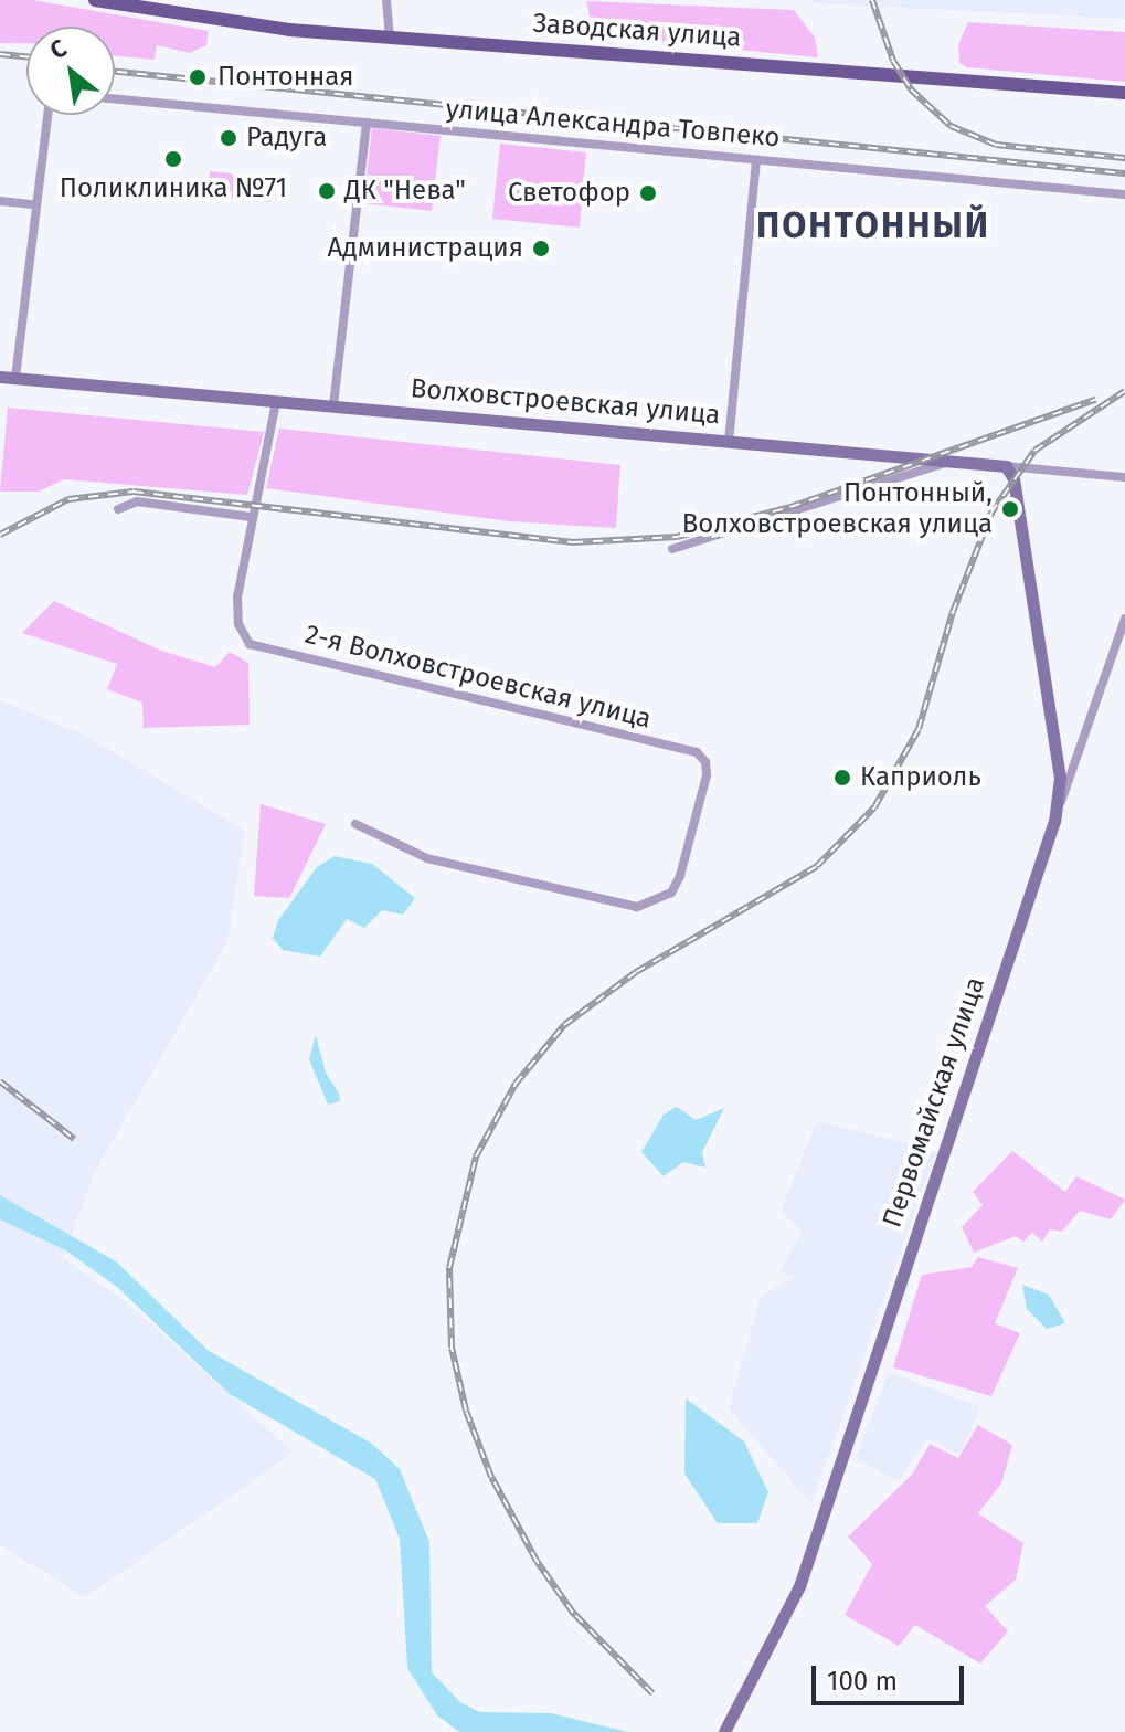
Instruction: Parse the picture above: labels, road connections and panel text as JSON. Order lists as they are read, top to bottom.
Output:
{
  "streets": {
    "main road": ["Заводская улица"],
    "street": [
      "улица Александра Товпеко",
      "Волховстроевская улица",
      "2-я Волховстроевская улица",
      "Первомайская улица"
    ]
  },
  "crossings": [
    ["Волховстроевская улица", "Первомайская улица"]
  ],
  "districts": ["ПОНТОННЫЙ"],
  "places": [
    "Понтонная",
    "Радуга",
    "Поликлиника №71",
    "ДК \"Нева\"",
    "Светофор",
    "Администрация",
    "Понтонный, Волховстроевская улица",
    "Каприоль"
  ],
  "scale_bar": "100 m",
  "north": "top left"
}
